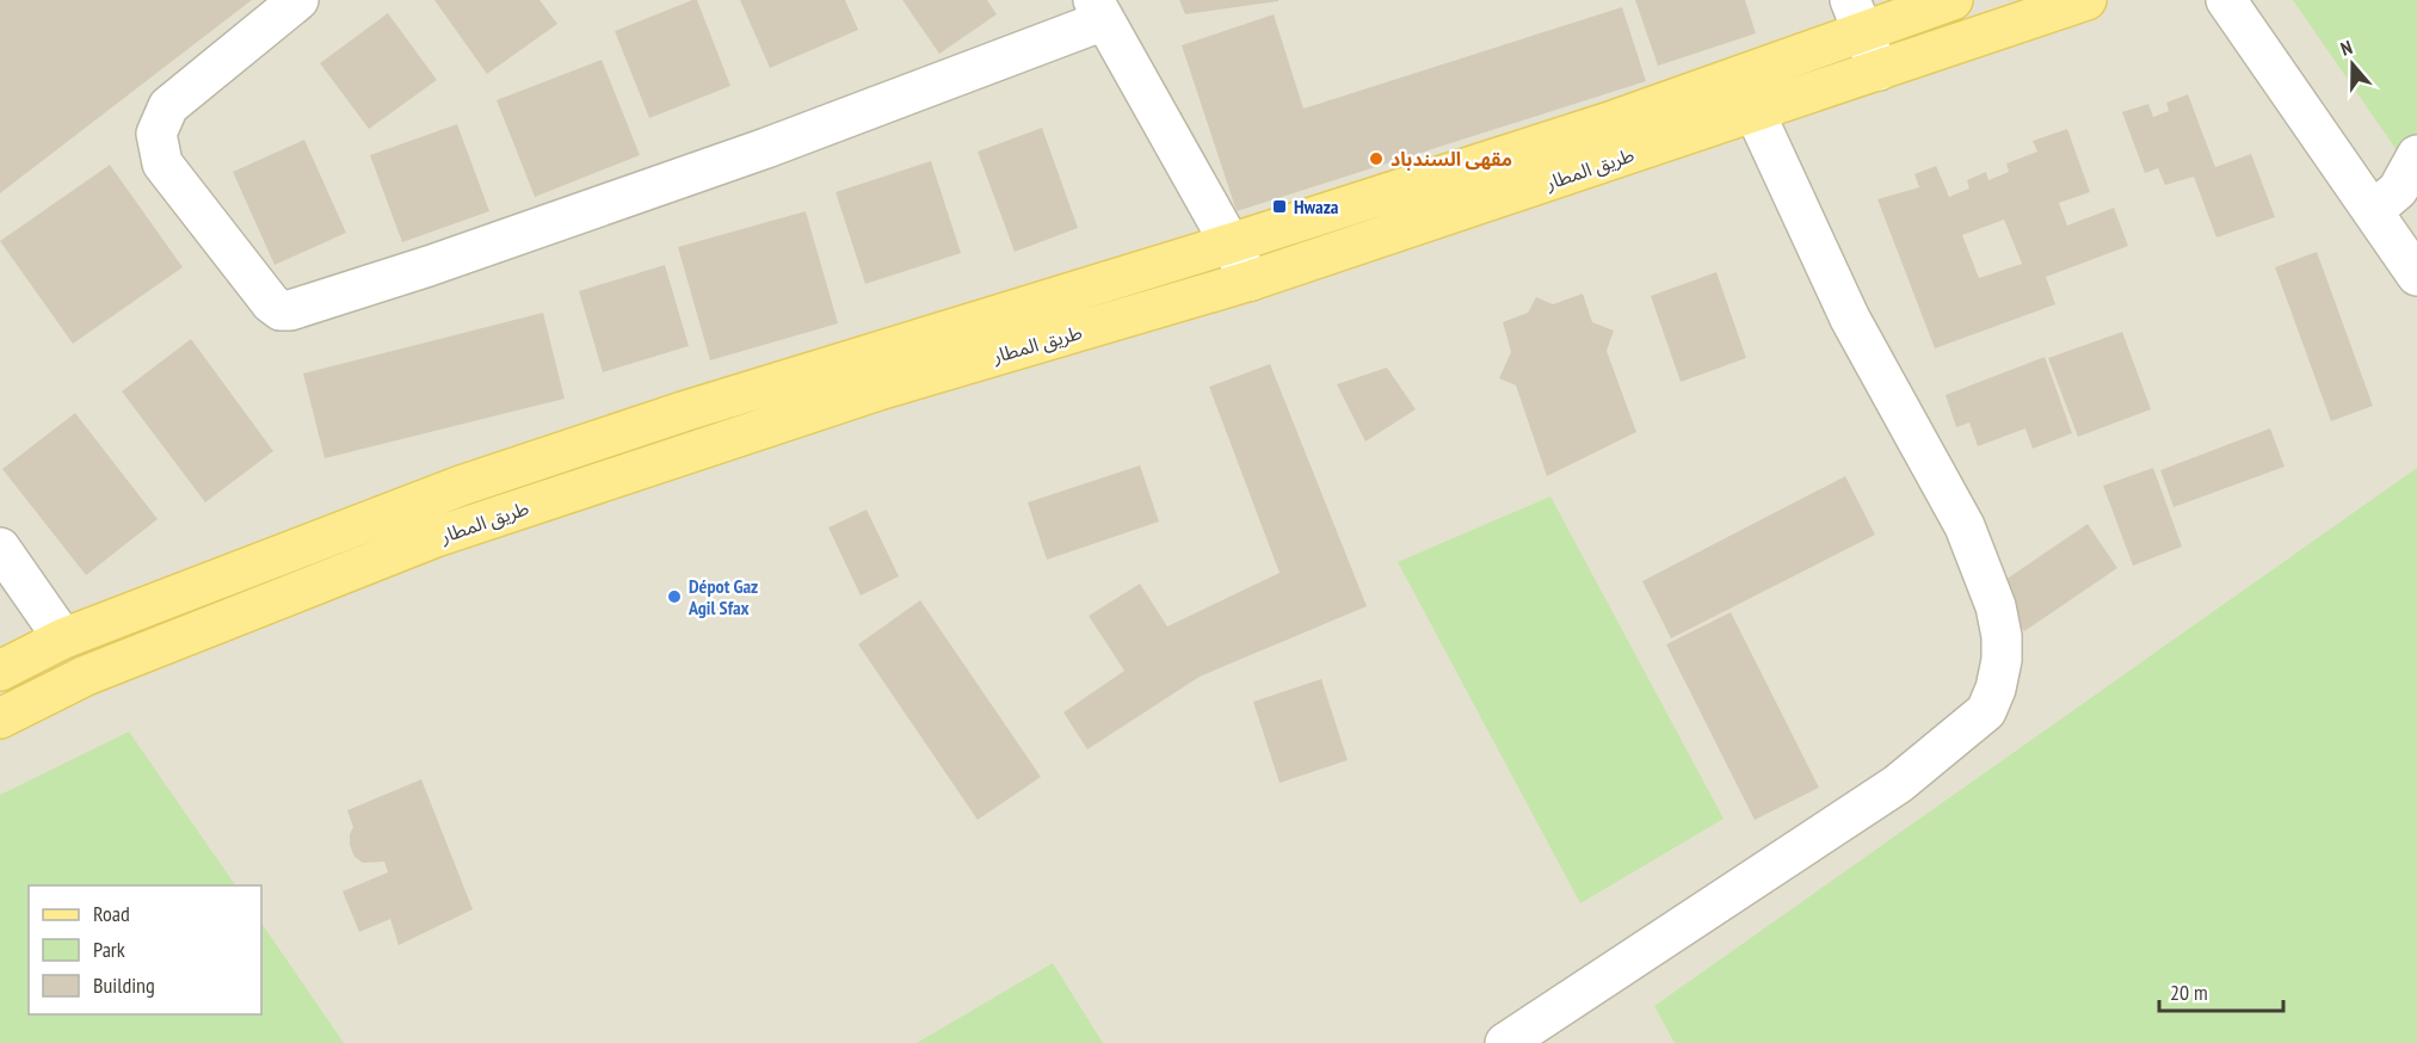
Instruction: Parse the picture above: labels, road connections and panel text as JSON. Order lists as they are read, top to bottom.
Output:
{
  "streets": {
    "main road": ["طريق المطار"]
  },
  "places": {
    "other": ["مقهى السندباد", "Dépot Gaz Agil Sfax"],
    "transit": ["Hwaza"]
  },
  "legend": ["Road", "Park", "Building"],
  "scale_bar": "20 m",
  "north": "top"
}
